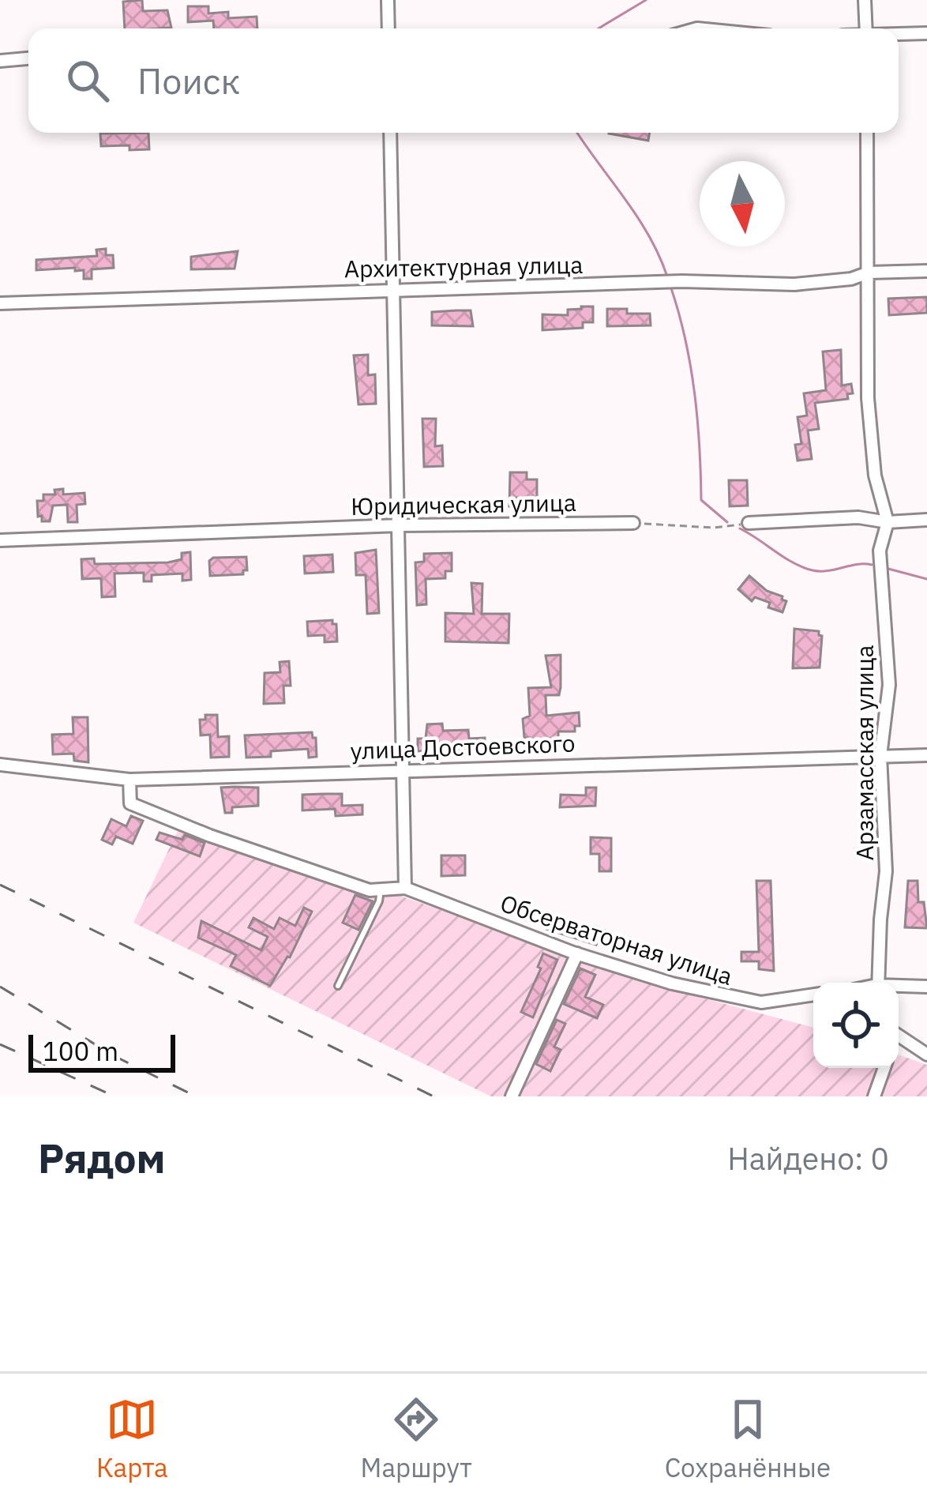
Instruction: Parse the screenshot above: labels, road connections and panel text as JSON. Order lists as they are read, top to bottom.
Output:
{
  "streets": {
    "street": [
      "Архитектурная улица",
      "Юридическая улица",
      "улица Достоевского",
      "Арзамасская улица",
      "Обсерваторная улица"
    ]
  },
  "crossings": [
    ["Архитектурная улица", "Арзамасская улица"],
    ["улица Достоевского", "Арзамасская улица"]
  ],
  "scale_bar": "100 m",
  "north": "bottom",
  "page": {
    "search": "Поиск",
    "scale": "100 m",
    "heading": ["Рядом", "Найдено: 0"],
    "nav": ["Карта", "Маршрут", "Сохранённые"]
  }
}
